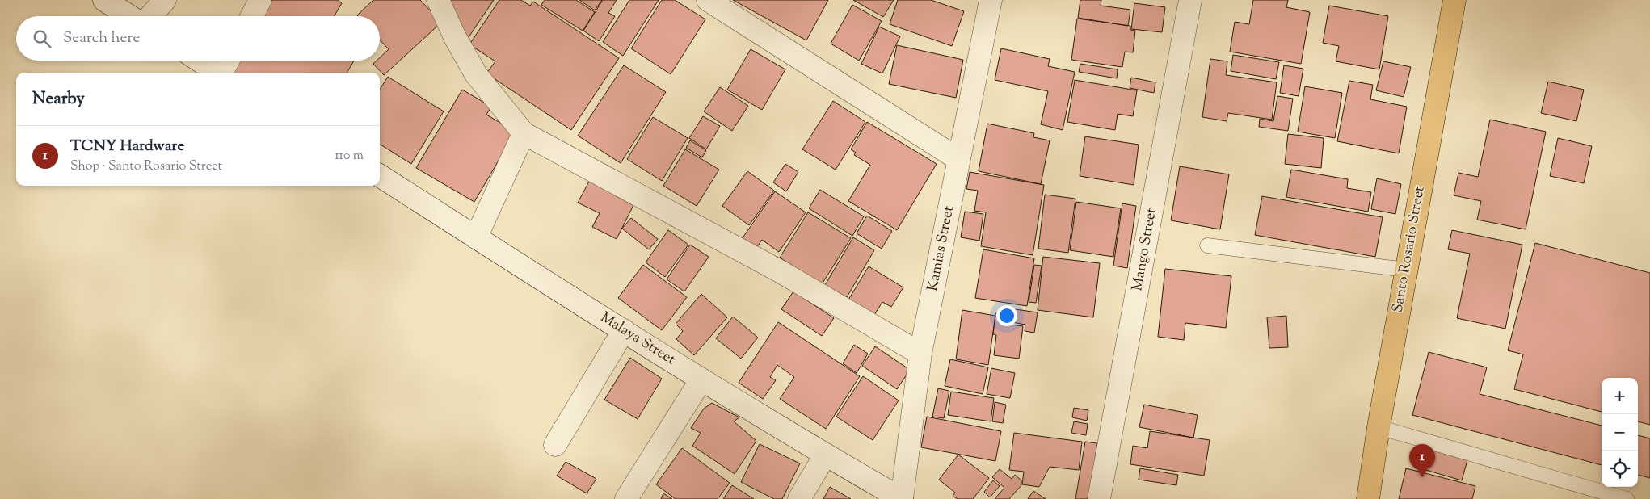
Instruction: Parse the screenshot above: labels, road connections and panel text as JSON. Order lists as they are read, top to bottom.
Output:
{
  "streets": {
    "main road": ["Santo Rosario Street"],
    "street": ["Kamias Street", "Mango Street", "Malaya Street"]
  },
  "crossings": [
    ["Kamias Street", "Malaya Street"]
  ],
  "page": {
    "search": "Search here",
    "heading": "Nearby",
    "list": [
      {
        "mark": "1",
        "name": "TCNY Hardware",
        "note": "Shop · Santo Rosario Street",
        "value": "110 m"
      }
    ],
    "map_buttons": ["+", "−"],
    "pins": "1"
  }
}
